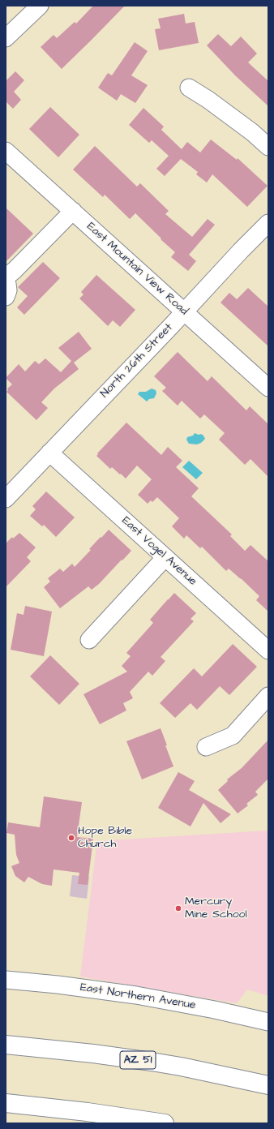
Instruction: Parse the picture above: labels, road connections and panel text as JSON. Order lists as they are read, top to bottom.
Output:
{
  "streets": {
    "highway": ["AZ 51"],
    "street": [
      "East Mountain View Road",
      "North 26th Street",
      "East Vogel Avenue",
      "East Northern Avenue"
    ]
  },
  "crossings": [
    ["East Mountain View Road", "North 26th Street"],
    ["North 26th Street", "East Vogel Avenue"]
  ],
  "places": ["Hope Bible Church", "Mercury Mine School"]
}
